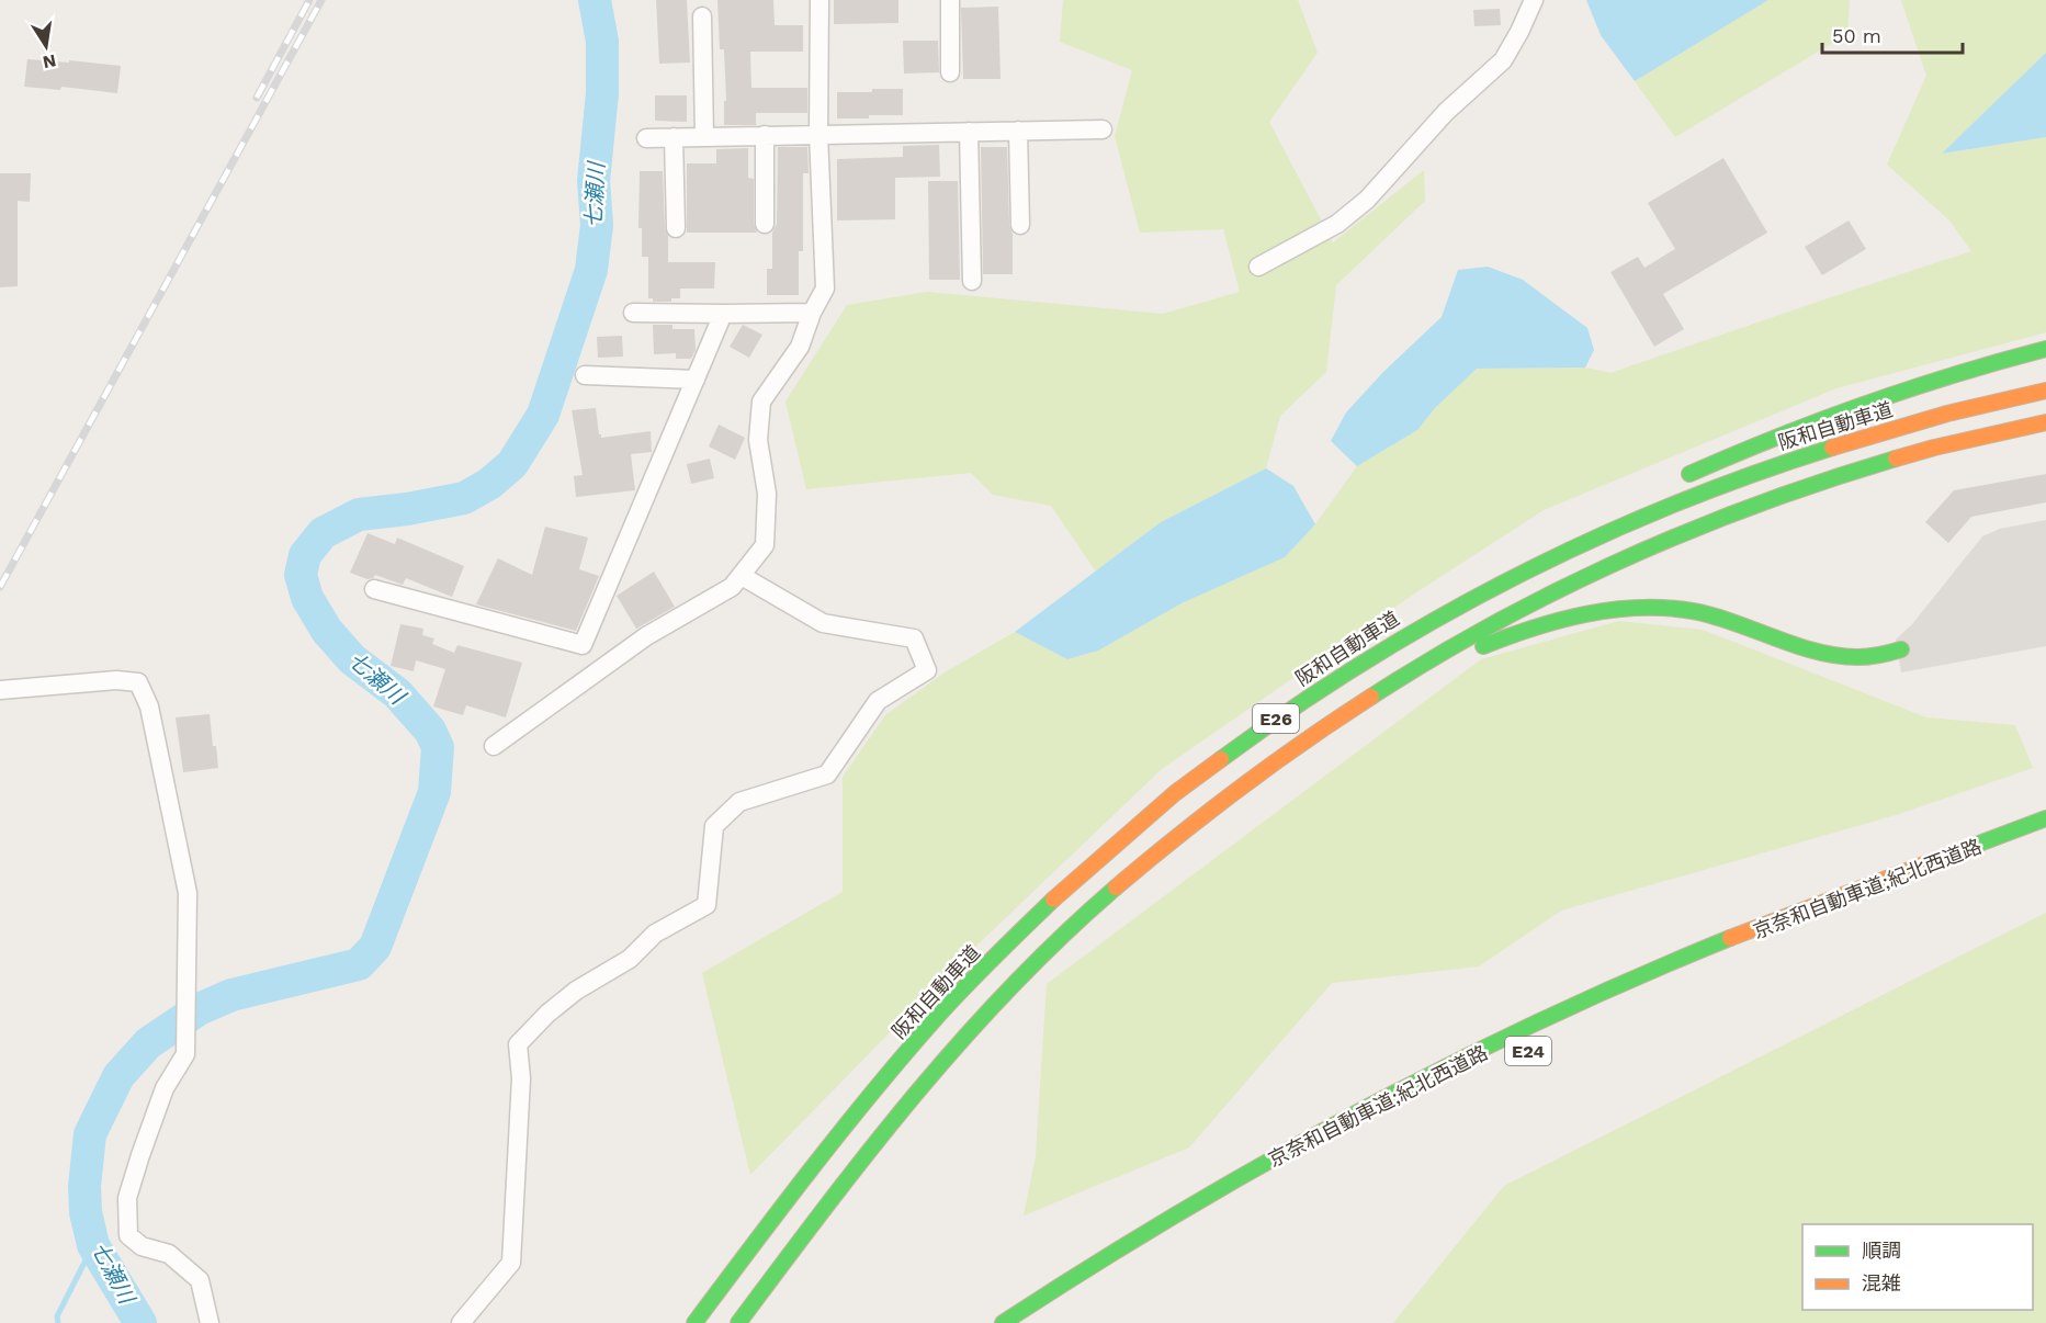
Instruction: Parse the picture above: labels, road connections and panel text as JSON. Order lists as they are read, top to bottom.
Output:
{
  "streets": {
    "highway": [
      "阪和自動車道",
      "E26",
      "京奈和自動車道;紀北西道路",
      "E24"
    ]
  },
  "water": ["七瀬川"],
  "legend": ["順調", "混雑"],
  "scale_bar": "50 m",
  "north": "bottom"
}
